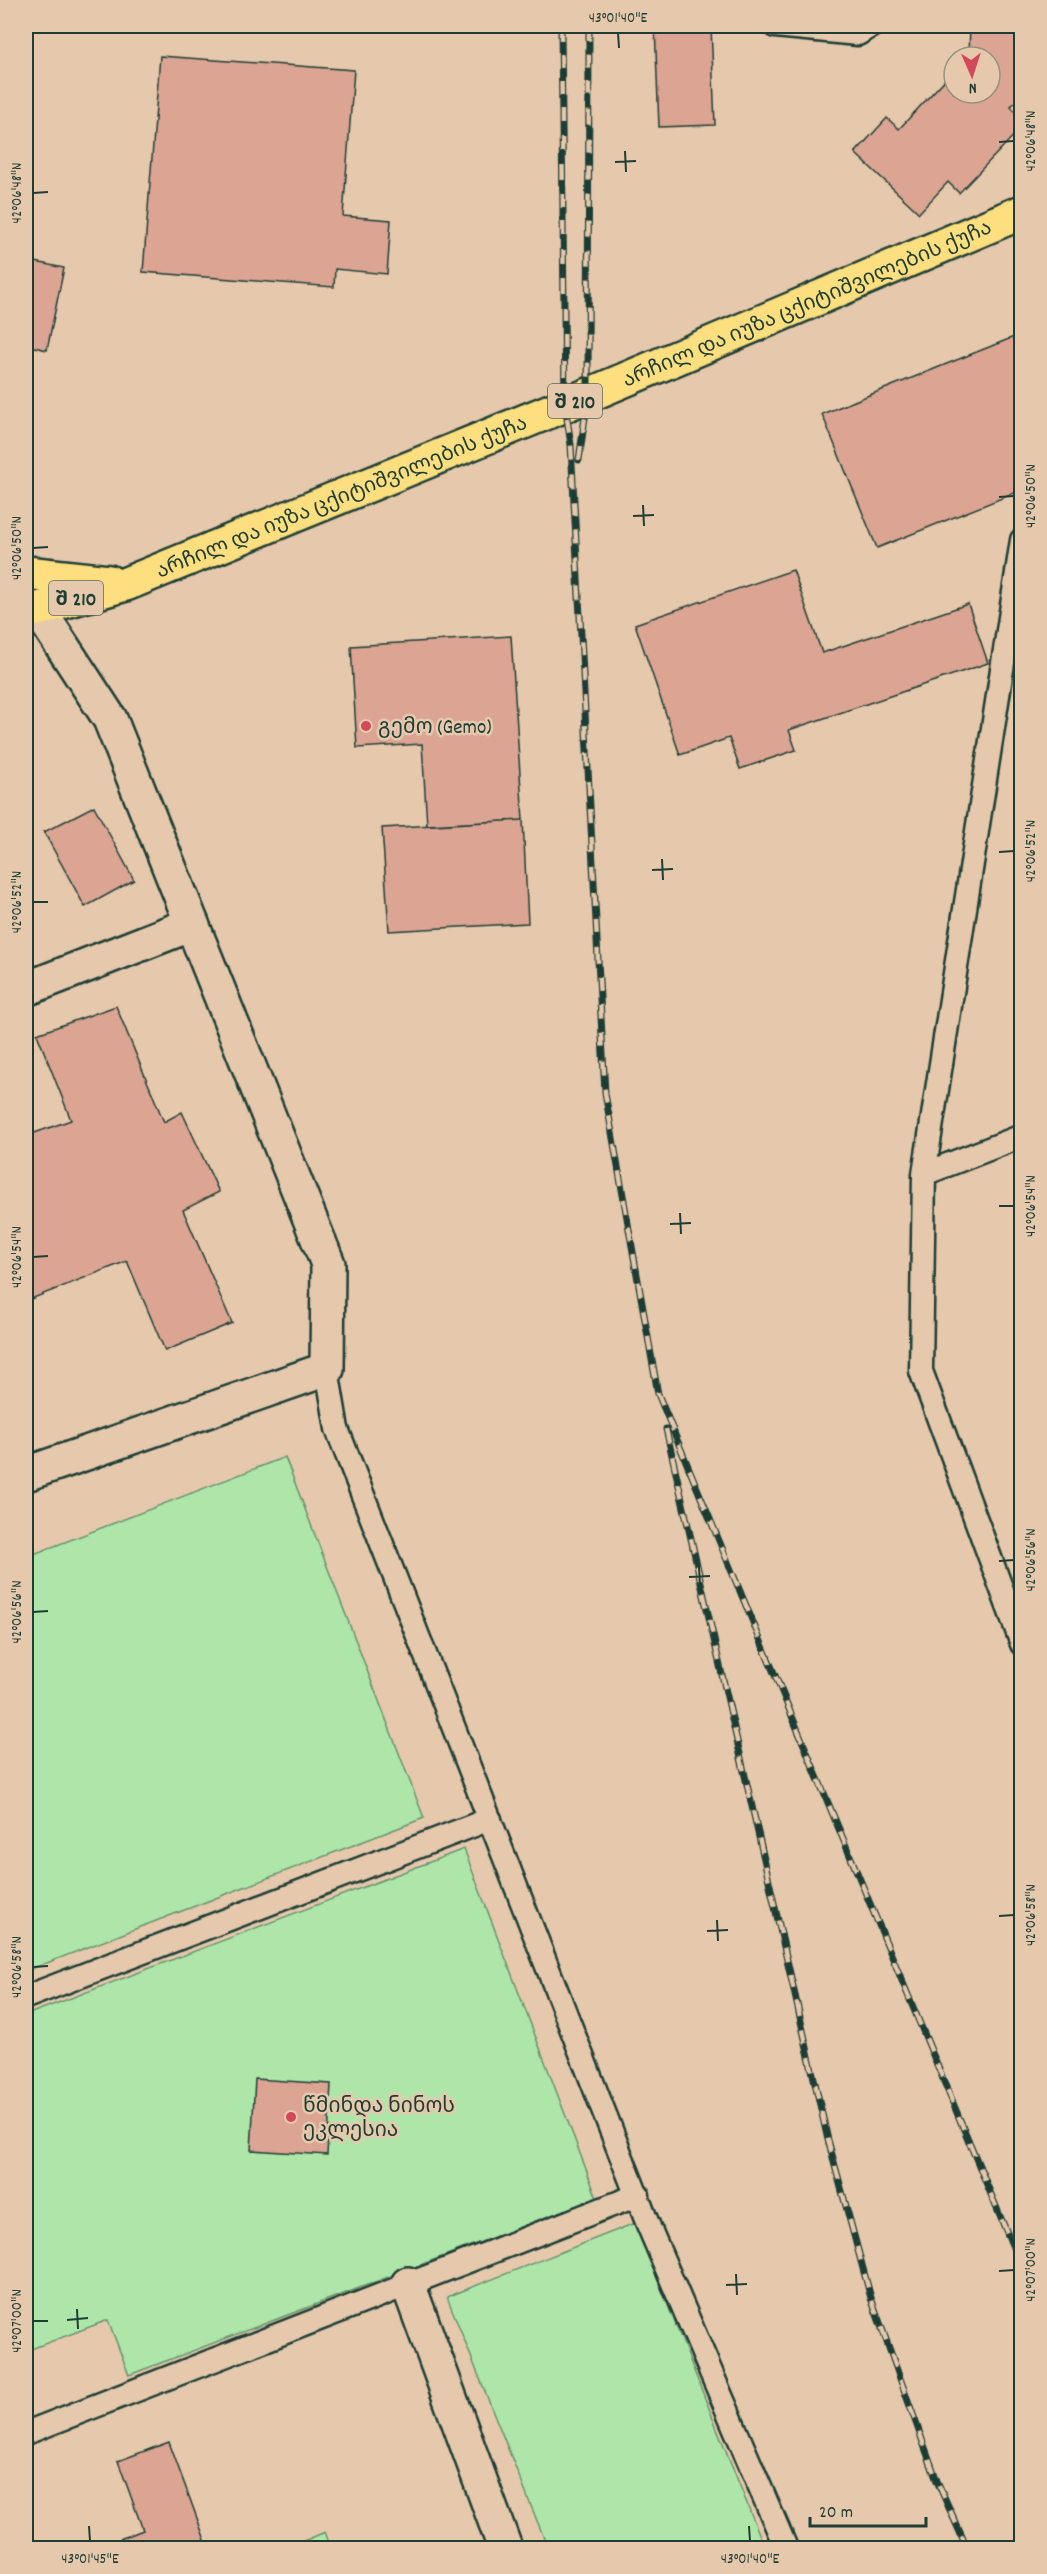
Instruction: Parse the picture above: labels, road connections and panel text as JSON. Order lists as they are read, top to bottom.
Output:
{
  "streets": {
    "main road": ["არჩილ და იუზა ცქიტიშვილების ქუჩა", "შ 210"]
  },
  "places": ["გემო (Gemo)", "წმინდა ნინოს ეკლესია"],
  "scale_bar": "20 m",
  "north": "bottom",
  "coordinates": [
    "43°01'40\"E",
    "42°06'48\"N",
    "42°06'50\"N",
    "42°06'52\"N",
    "42°06'54\"N",
    "42°06'56\"N",
    "42°06'58\"N",
    "42°07'00\"N",
    "43°01'45\"E"
  ]
}
